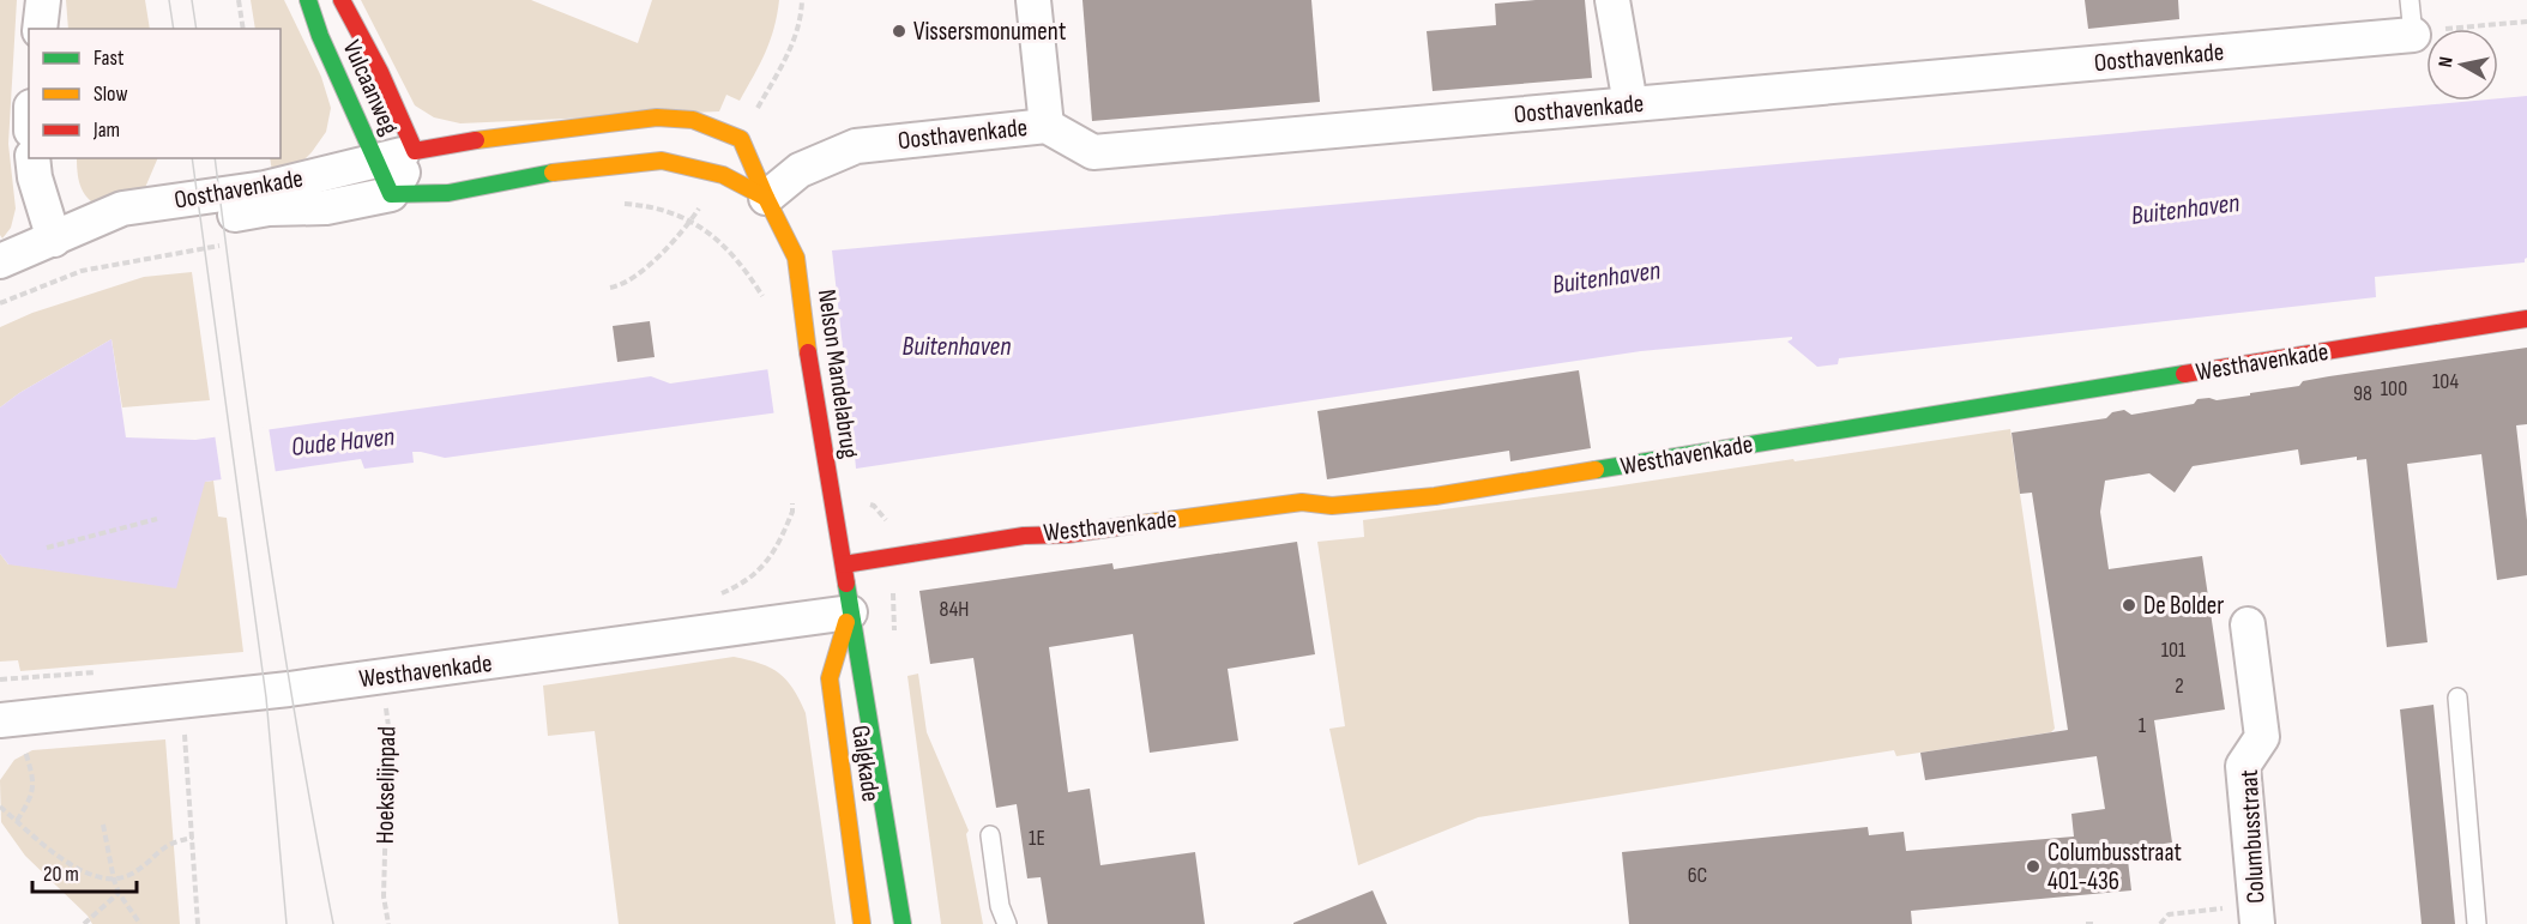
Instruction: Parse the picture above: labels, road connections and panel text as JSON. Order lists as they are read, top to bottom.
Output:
{
  "streets": {
    "main road": [
      "Oosthavenkade",
      "Vulcaanweg",
      "Westhavenkade",
      "Nelson Mandelabrug",
      "Galgkade"
    ],
    "street": ["Columbusstraat"],
    "path": ["Hoekselijnpad"]
  },
  "crossings": [
    ["Oosthavenkade", "Vulcaanweg"],
    ["Oosthavenkade", "Nelson Mandelabrug"],
    ["Westhavenkade", "Nelson Mandelabrug"],
    ["Westhavenkade", "Galgkade"],
    ["Westhavenkade", "Hoekselijnpad"],
    ["Nelson Mandelabrug", "Galgkade"]
  ],
  "water": ["Buitenhaven", "Oude Haven"],
  "places": ["Vissersmonument", "De Bolder", "Columbusstraat 401-436"],
  "house_numbers": [
    "104",
    "100",
    "98",
    "84H",
    "101",
    "2",
    "1",
    "1E",
    "6C"
  ],
  "legend": ["Fast", "Slow", "Jam"],
  "scale_bar": "20 m",
  "north": "left"
}
